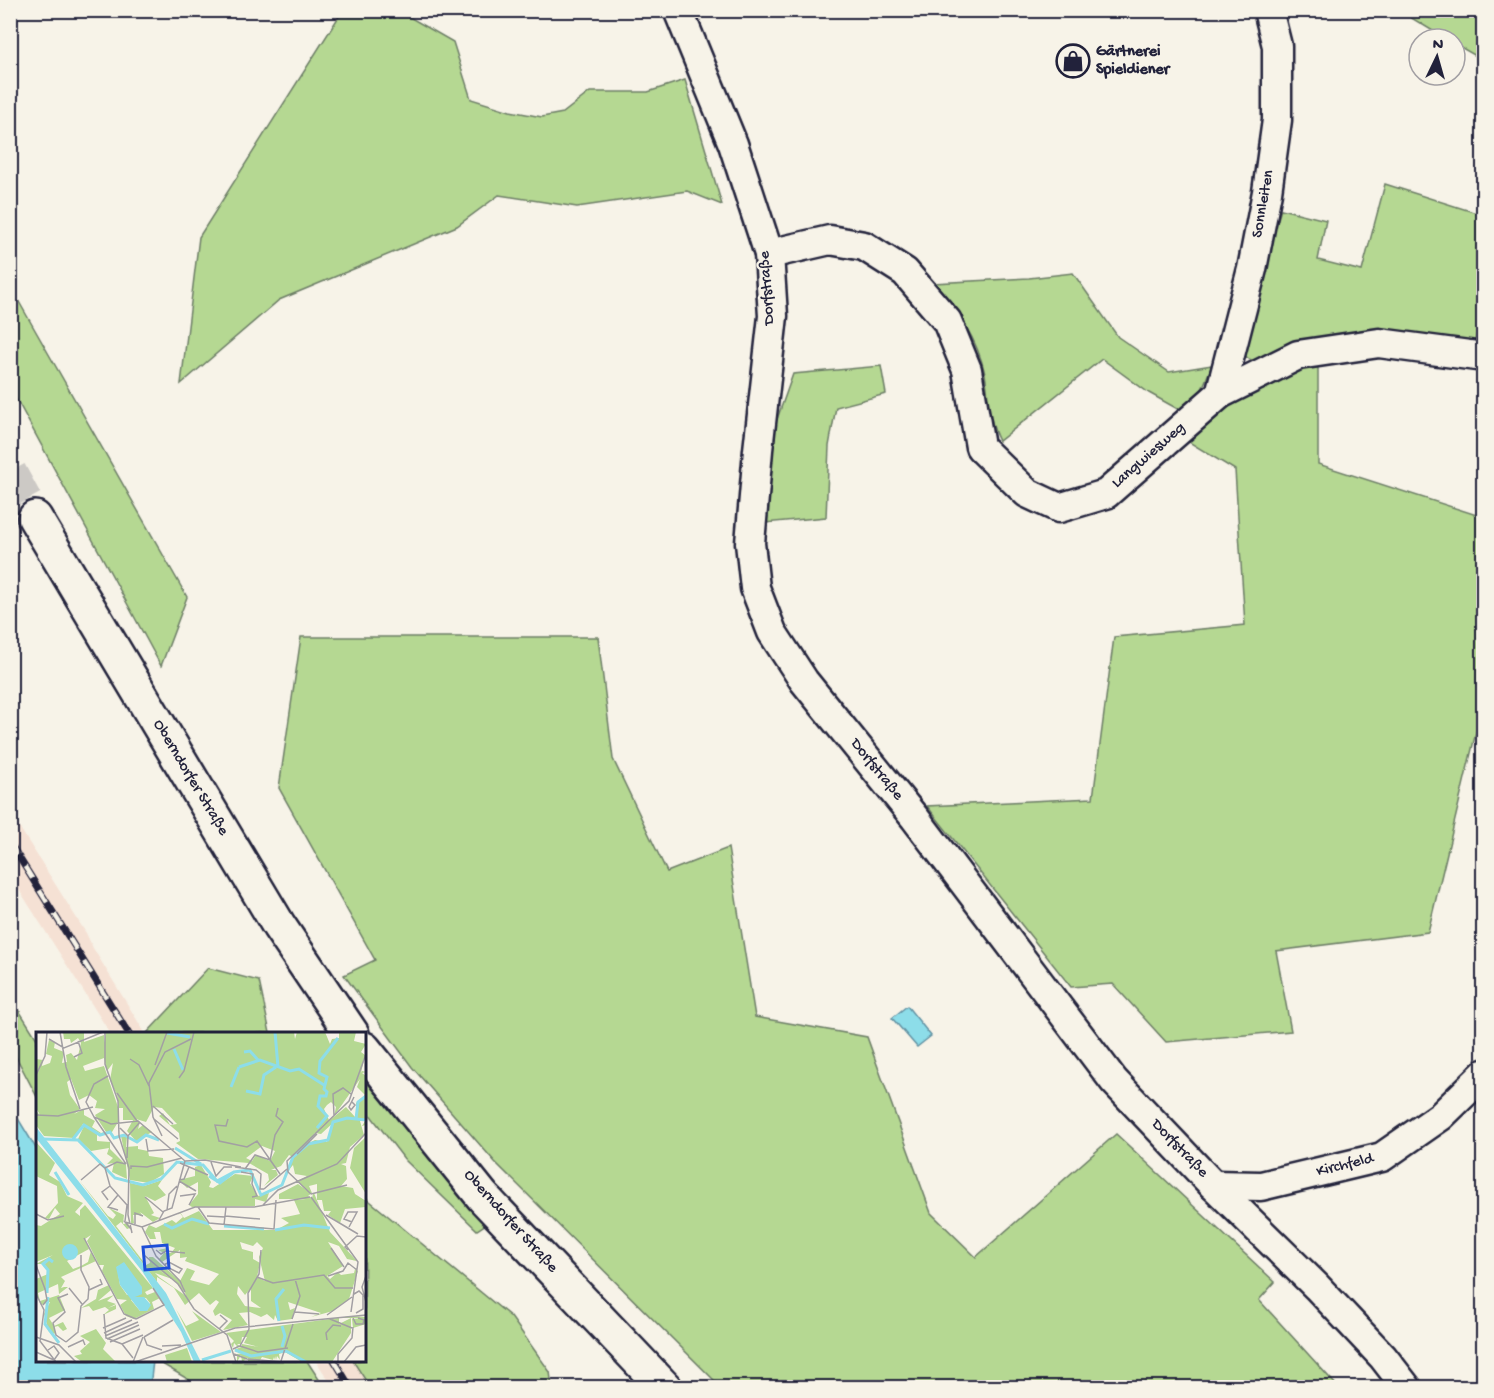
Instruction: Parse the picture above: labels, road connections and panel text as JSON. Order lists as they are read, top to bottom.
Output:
{
  "streets": {
    "main road": ["Oberndorfer Straße"],
    "street": [
      "Sonnleiten",
      "Dorfstraße",
      "Langwiesweg",
      "Kirchfeld"
    ]
  },
  "crossings": [
    ["Sonnleiten", "Langwiesweg"],
    ["Dorfstraße", "Langwiesweg"],
    ["Dorfstraße", "Kirchfeld"]
  ],
  "places": {
    "shop": ["Gärtnerei Spieldiener"]
  },
  "north": "top"
}
